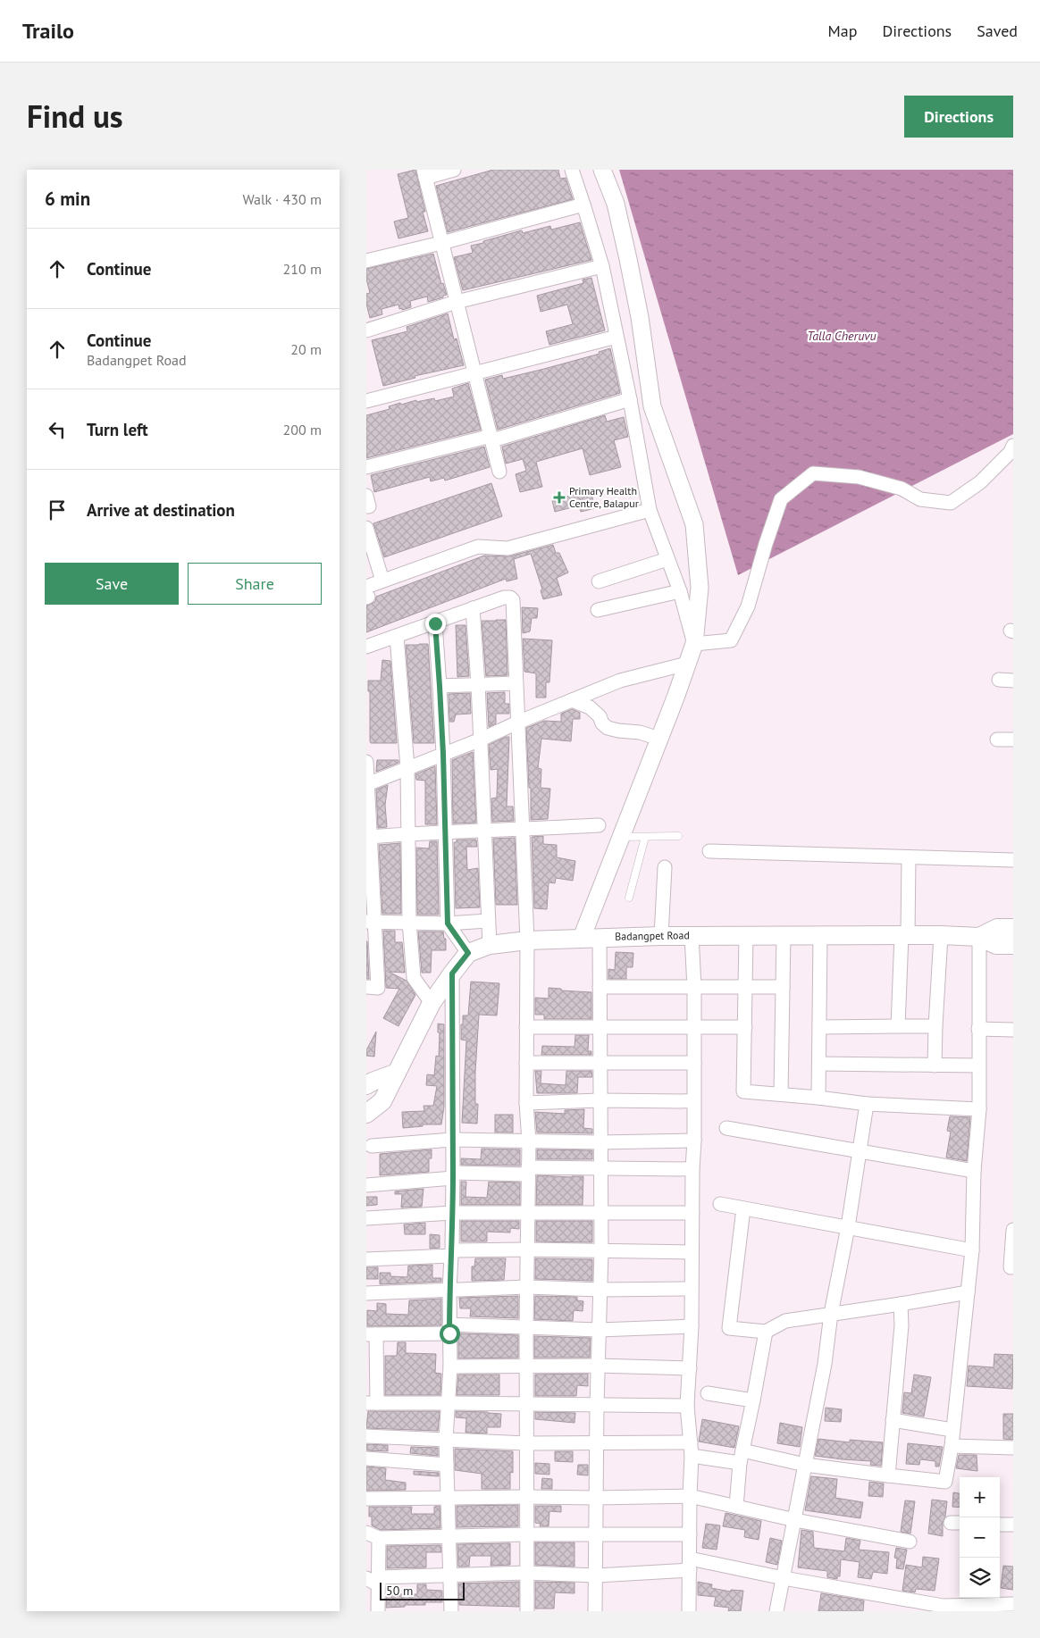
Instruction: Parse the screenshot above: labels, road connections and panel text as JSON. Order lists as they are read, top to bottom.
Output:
{
  "streets": {
    "main road": ["Badangpet Road"]
  },
  "water": ["Talla Cheruvu"],
  "places": {
    "health": ["Primary Health Centre, Balapur"]
  },
  "scale_bar": "50 m",
  "page": {
    "header": "Trailo",
    "nav": ["Map", "Directions", "Saved"],
    "title": "Find us",
    "buttons": [
      "Directions",
      ["Save", "Share"]
    ],
    "heading": ["6 min", "Walk · 430 m"],
    "list": [
      ["Continue", "210 m"],
      ["Continue", "Badangpet Road", "20 m"],
      ["Turn left", "200 m"],
      "Arrive at destination"
    ],
    "map_buttons": ["+", "−"],
    "scale": "50 m"
  }
}
